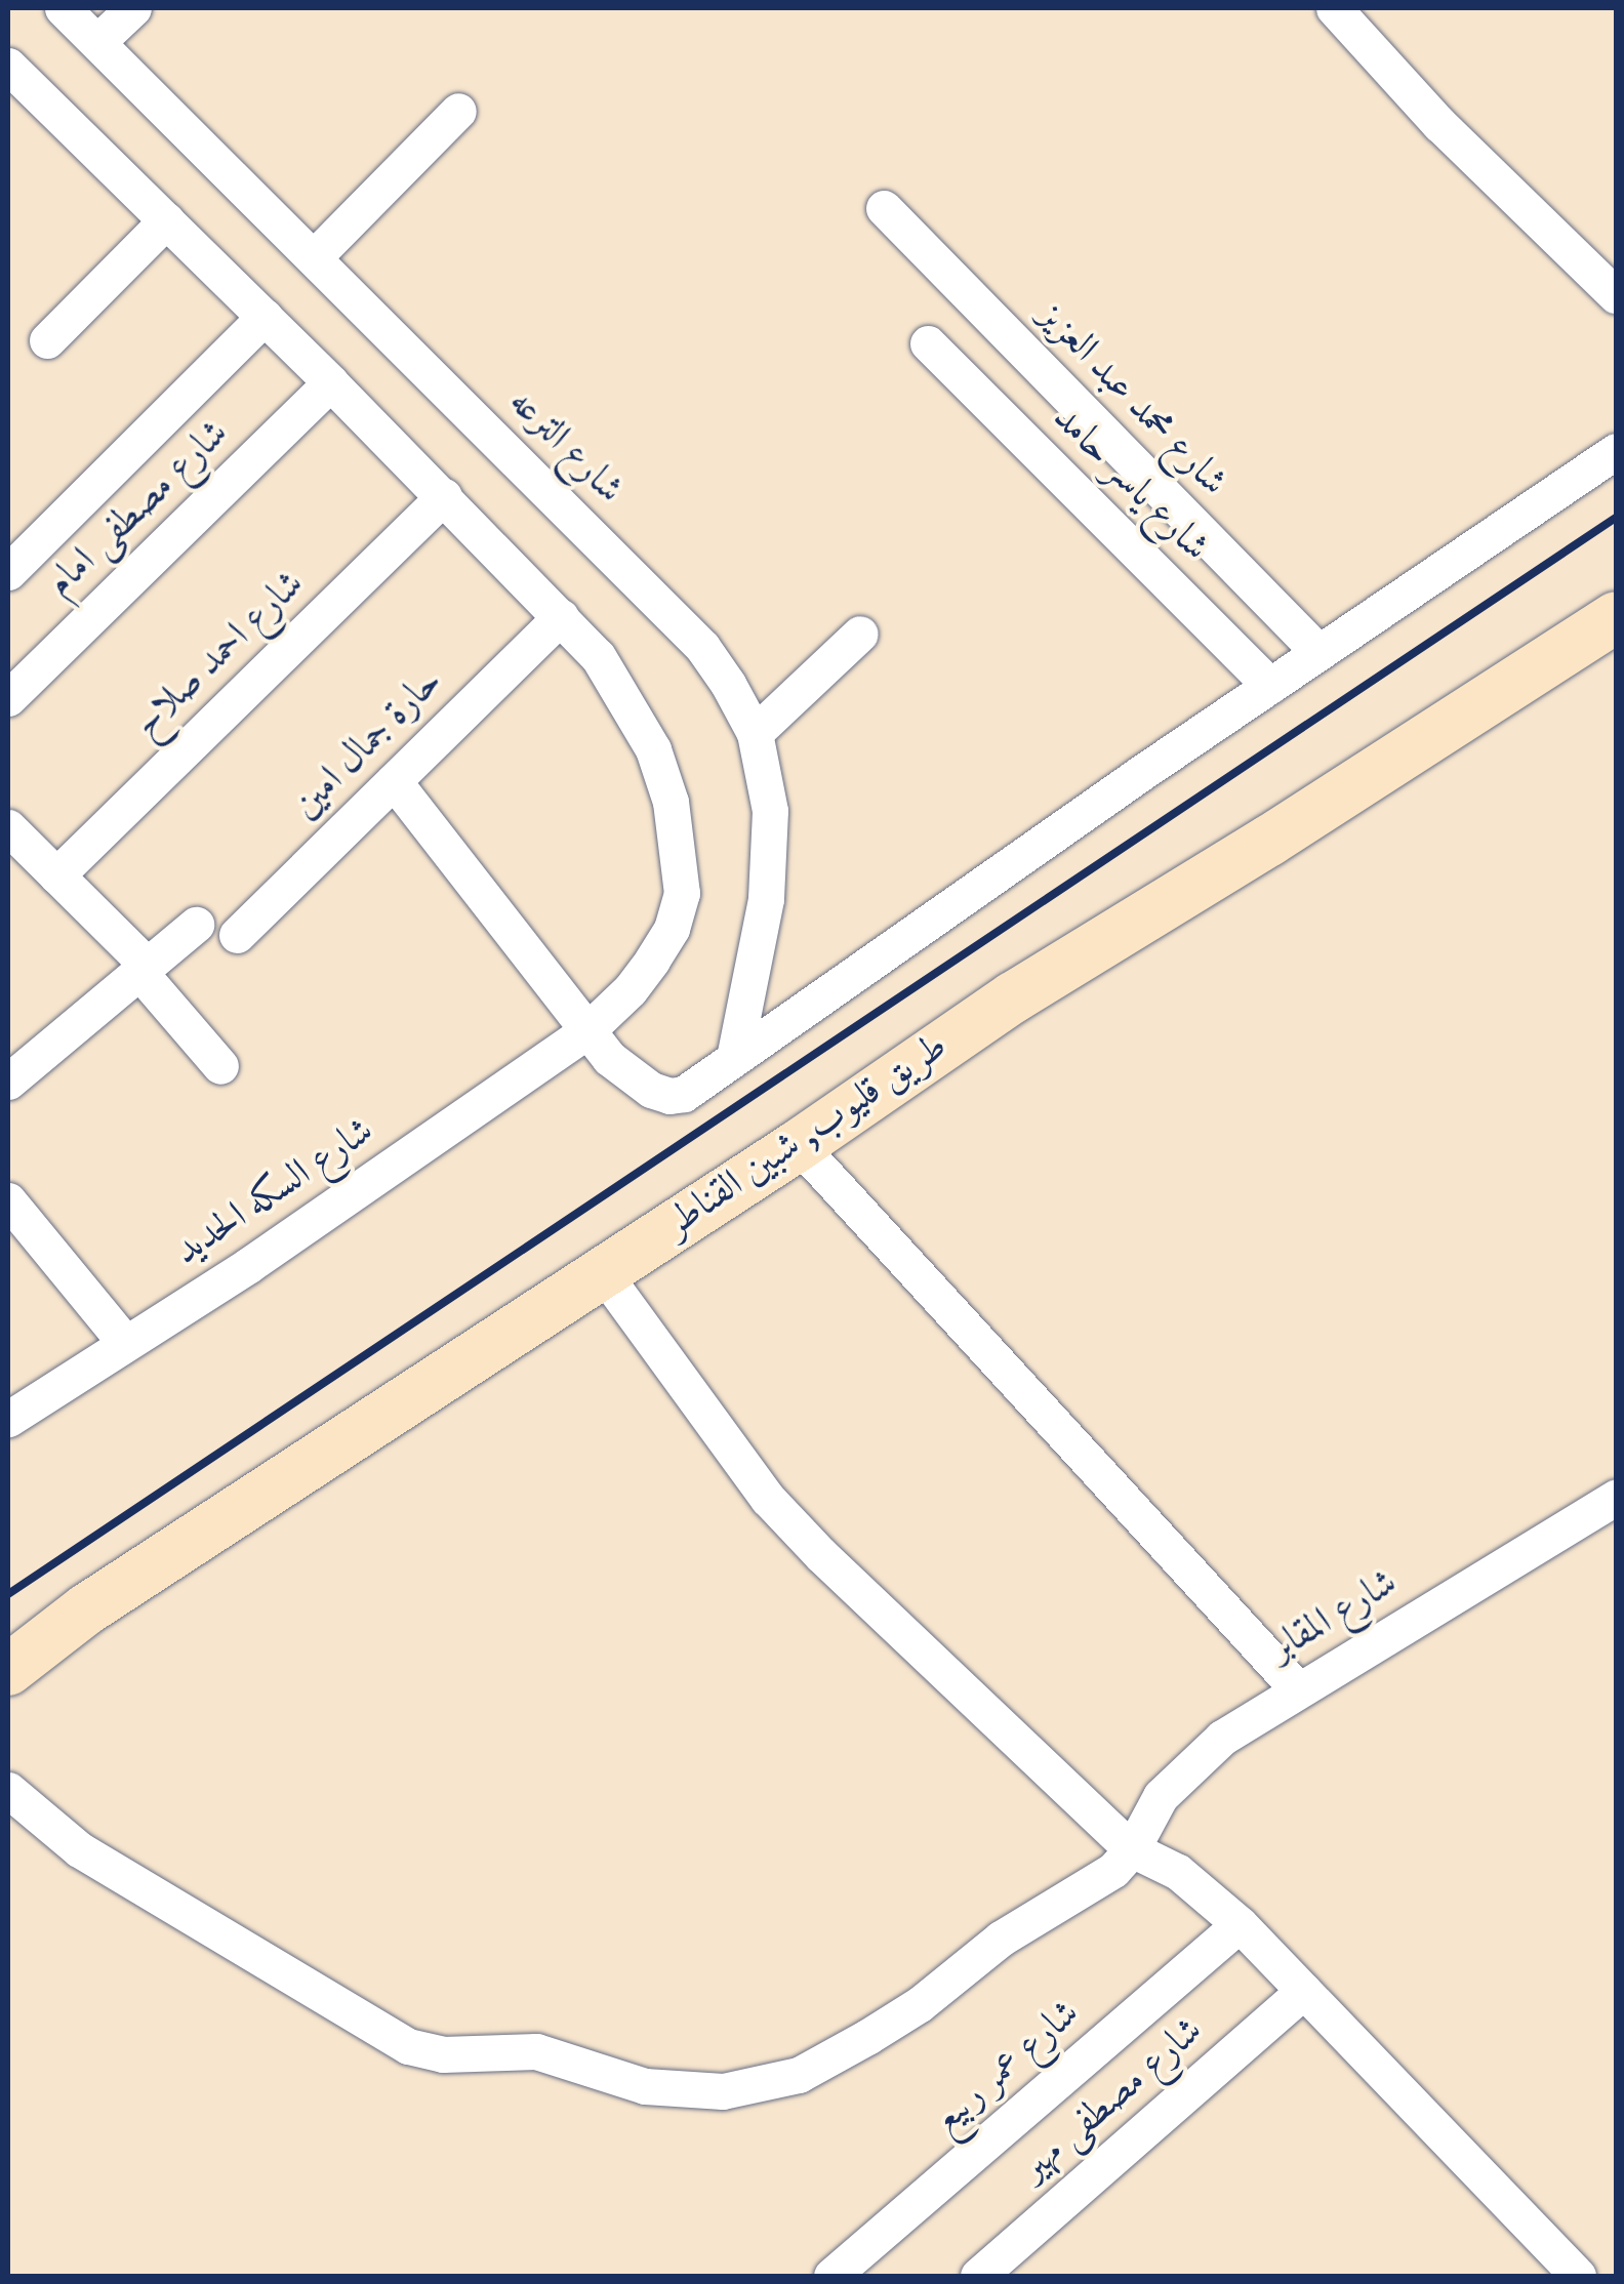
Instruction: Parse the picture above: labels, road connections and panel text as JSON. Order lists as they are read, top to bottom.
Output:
{
  "streets": {
    "main road": ["طريق قليوب, شبين القناطر"],
    "street": [
      "شارع محمد عبد العزيز",
      "شارع الترعه",
      "شارع ياسر حامد",
      "شارع مصطفى امام",
      "شارع احمد صلاح",
      "حارة جمال امين",
      "شارع السكه الحديد",
      "شارع المقابر",
      "شارع عمر ربيع",
      "شارع مصطفى مهير"
    ]
  }
}
